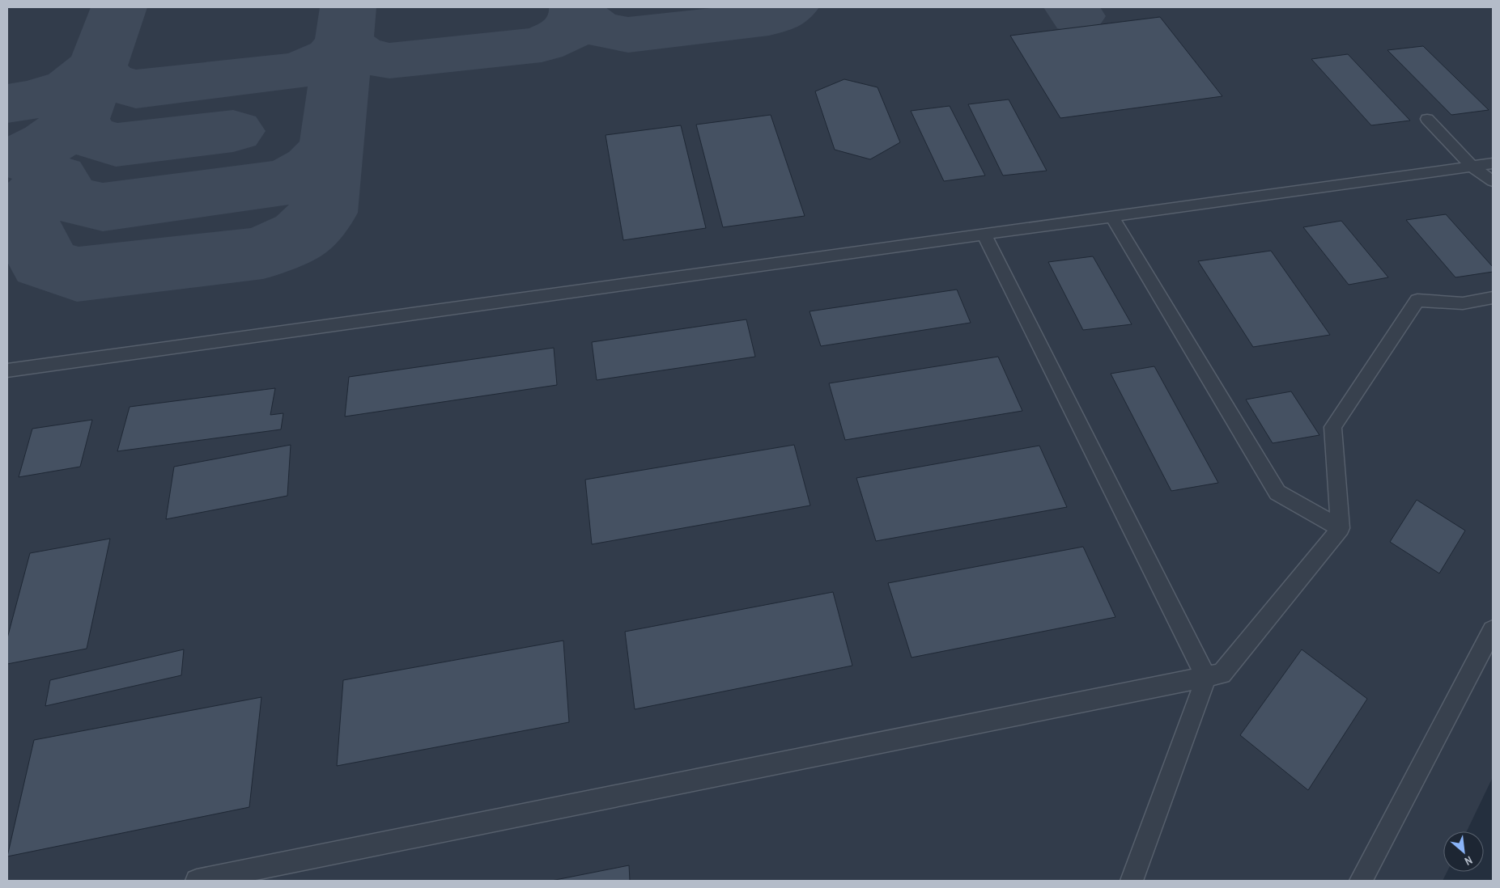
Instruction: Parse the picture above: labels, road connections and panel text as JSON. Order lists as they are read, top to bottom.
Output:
{
  "north": "bottom right"
}
